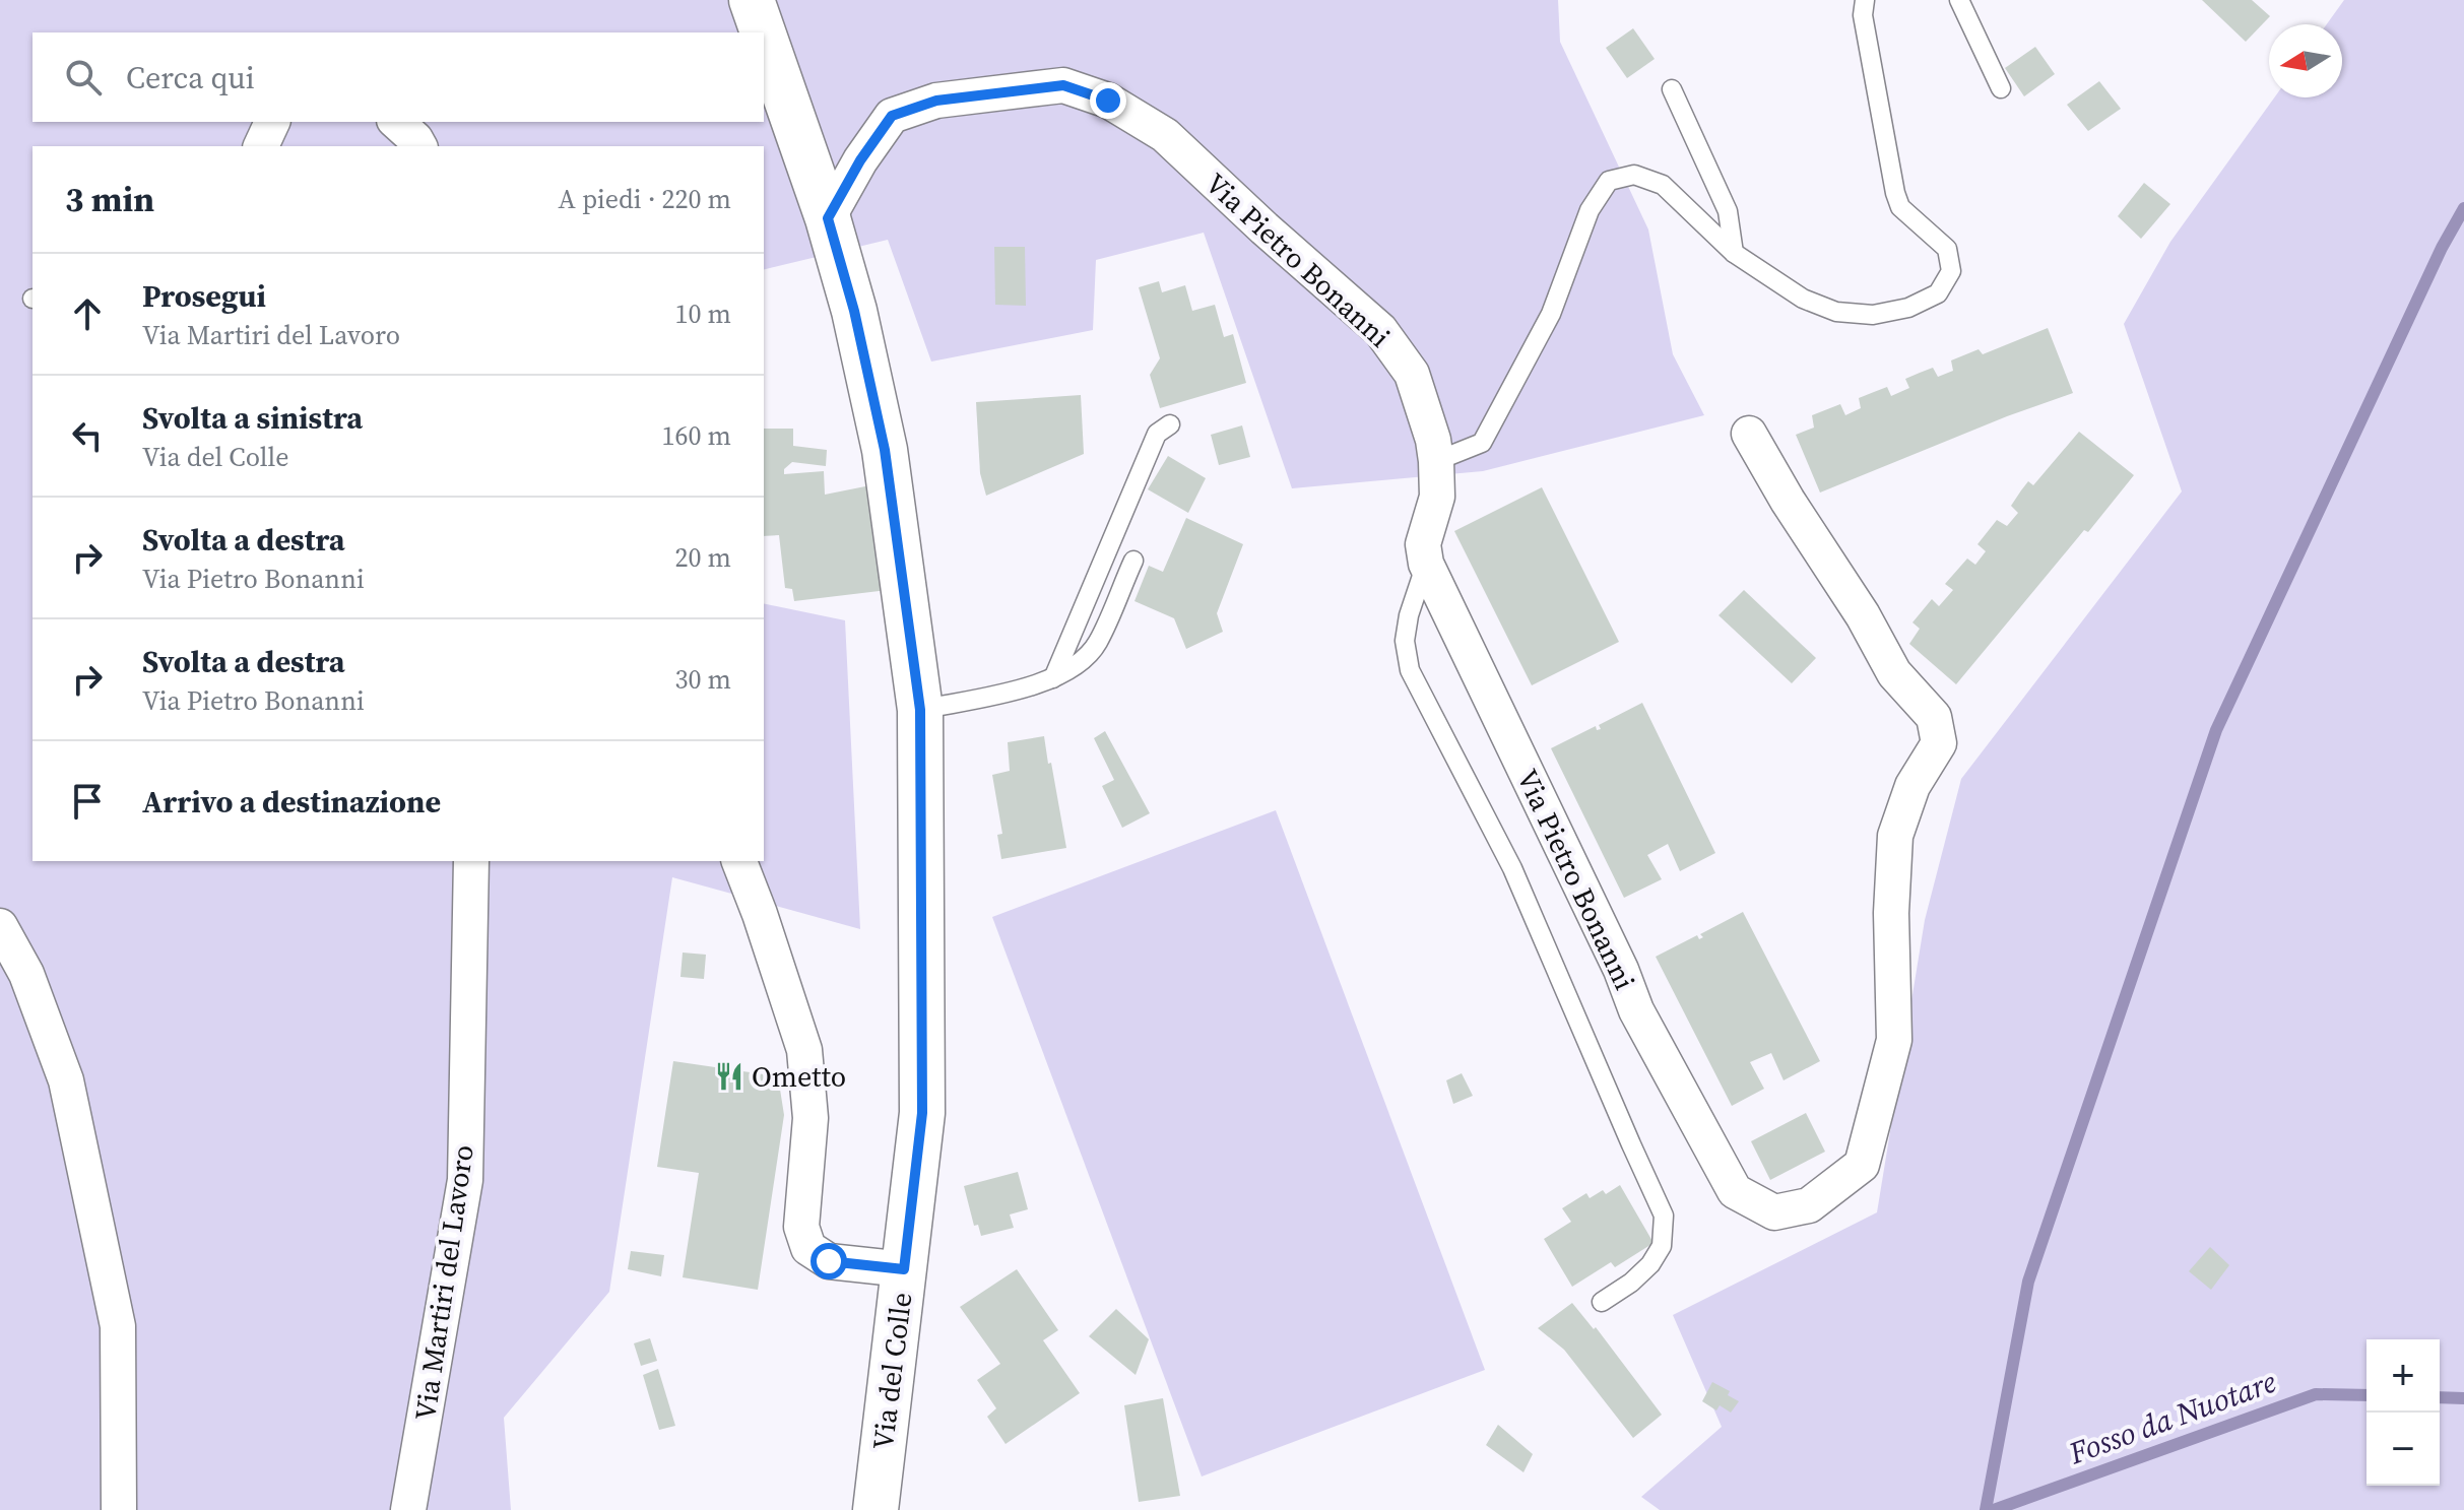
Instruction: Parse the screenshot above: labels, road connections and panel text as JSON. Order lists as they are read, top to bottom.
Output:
{
  "streets": {
    "street": ["Via Pietro Bonanni", "Via Martiri del Lavoro", "Via del Colle"]
  },
  "crossings": [
    ["Via Pietro Bonanni", "Via del Colle"]
  ],
  "water": ["Fosso da Nuotare"],
  "places": {
    "restaurant": ["Ometto"]
  },
  "north": "left",
  "page": {
    "search": "Cerca qui",
    "heading": ["3 min", "A piedi · 220 m"],
    "list": [
      ["Prosegui", "Via Martiri del Lavoro", "10 m"],
      ["Svolta a sinistra", "Via del Colle", "160 m"],
      ["Svolta a destra", "Via Pietro Bonanni", "20 m"],
      ["Svolta a destra", "Via Pietro Bonanni", "30 m"],
      "Arrivo a destinazione"
    ],
    "map_buttons": ["+", "−"]
  }
}
